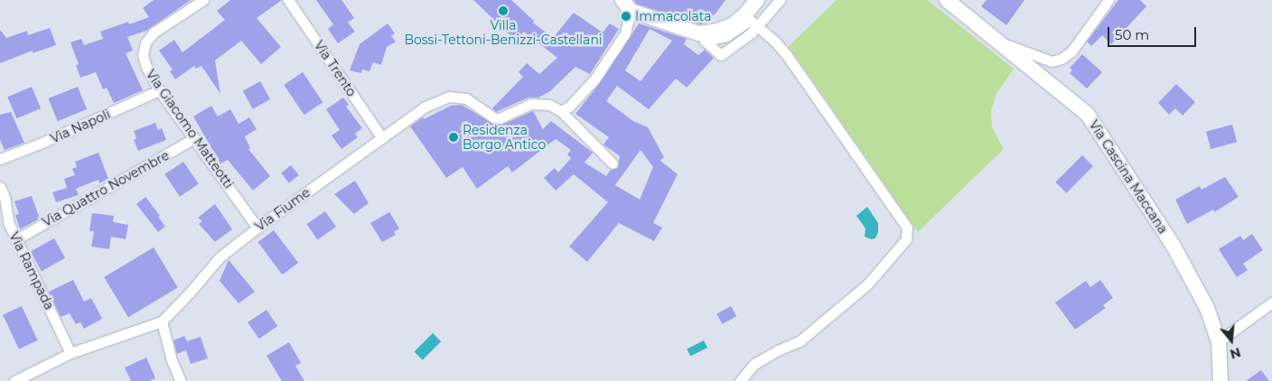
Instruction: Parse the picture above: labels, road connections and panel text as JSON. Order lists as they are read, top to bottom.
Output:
{
  "streets": {
    "street": [
      "Via Trento",
      "Via Napoli",
      "Via Giacomo Matteotti",
      "Via Cascina Maccana",
      "Via Quattro Novembre",
      "Via Fiume",
      "Via Rampada"
    ]
  },
  "crossings": [
    ["Via Trento", "Via Fiume"],
    ["Via Napoli", "Via Giacomo Matteotti"],
    ["Via Giacomo Matteotti", "Via Quattro Novembre"],
    ["Via Giacomo Matteotti", "Via Fiume"],
    ["Via Quattro Novembre", "Via Rampada"],
    ["Via Fiume", "Via Rampada"]
  ],
  "places": ["Villa Bossi-Tettoni-Benizzi-Castellani", "Immacolata", "Residenza Borgo Antico"],
  "scale_bar": "50 m",
  "north": "bottom"
}
